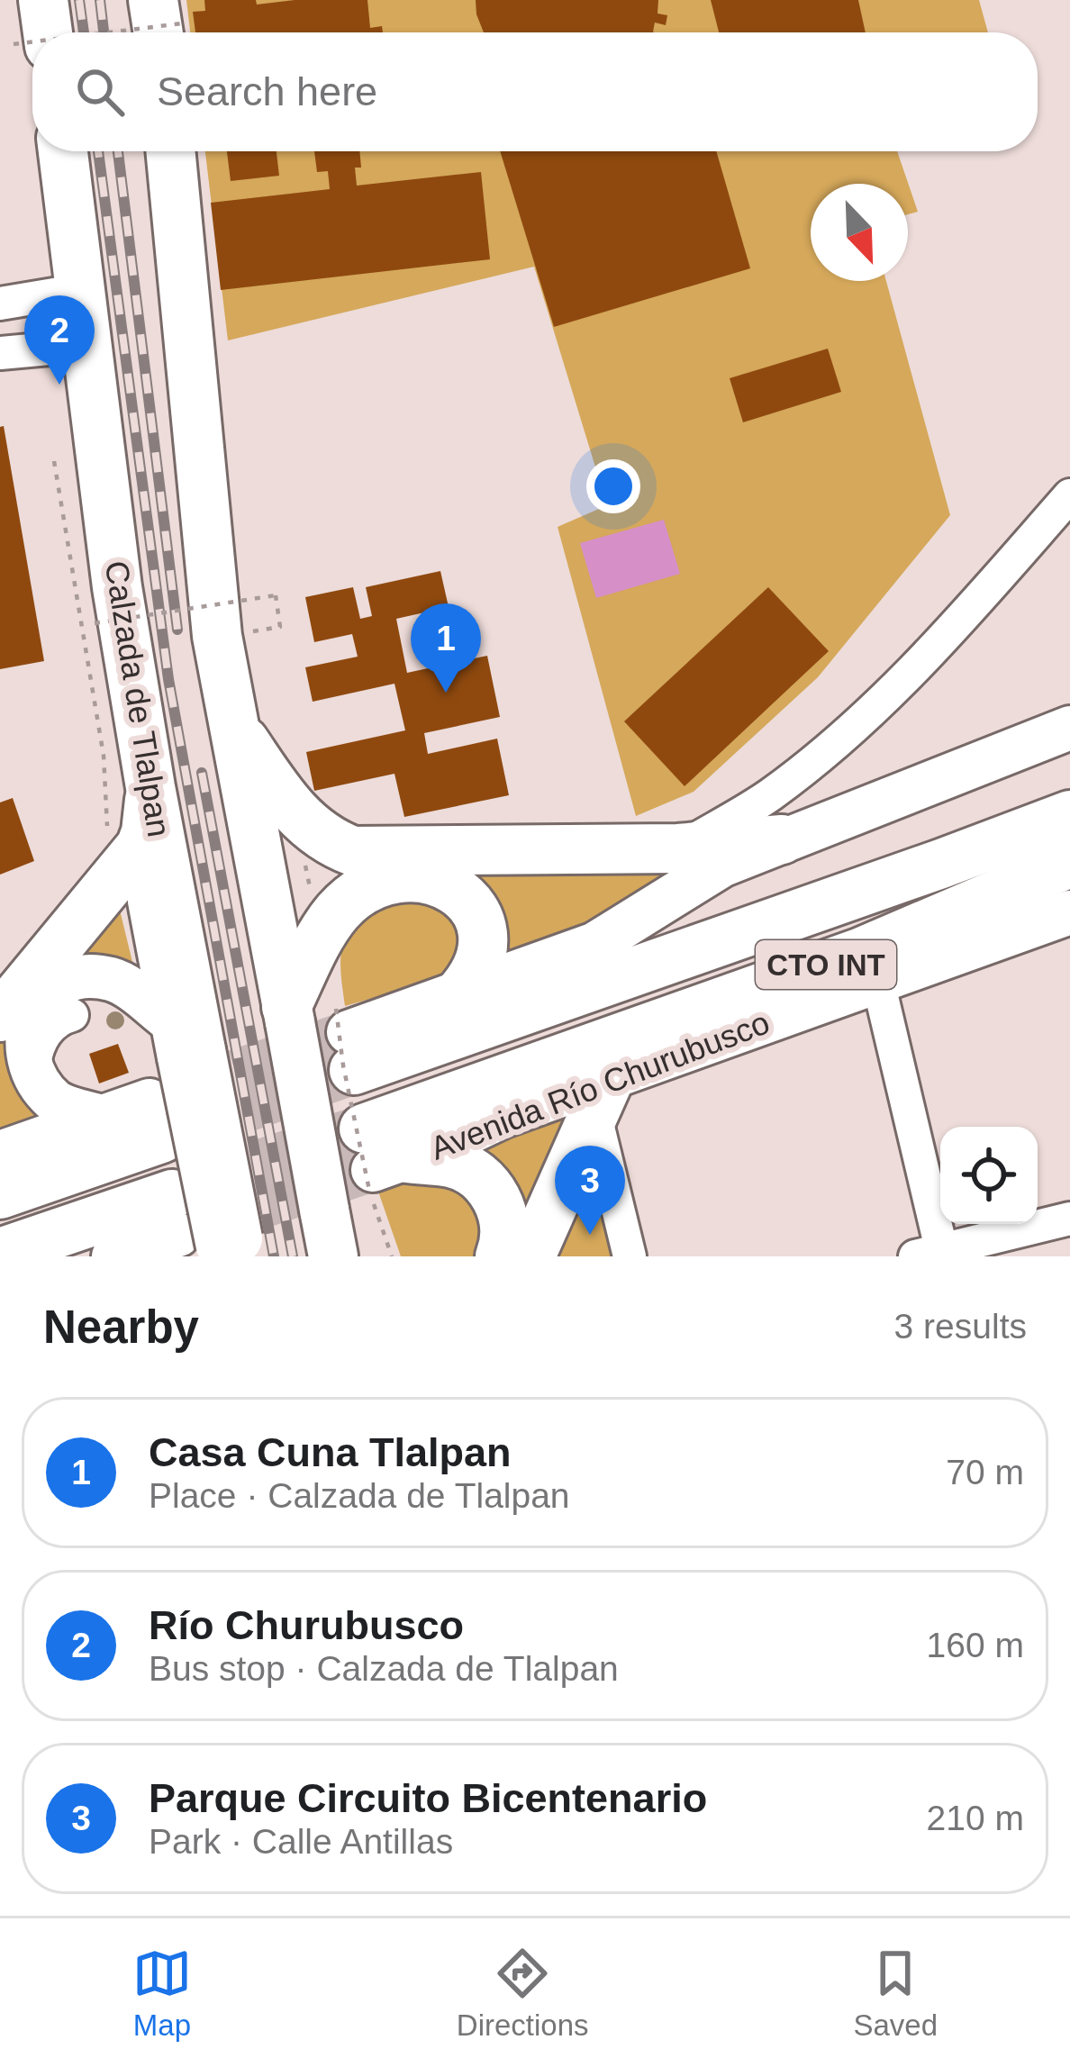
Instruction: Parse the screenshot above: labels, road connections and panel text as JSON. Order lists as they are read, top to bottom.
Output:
{
  "streets": {
    "highway": ["Calzada de Tlalpan", "CTO INT"],
    "main road": ["Avenida Río Churubusco"]
  },
  "crossings": [
    ["CTO INT", "Avenida Río Churubusco"]
  ],
  "north": "bottom right",
  "page": {
    "search": "Search here",
    "pins": ["2", "1", "3"],
    "heading": ["Nearby", "3 results"],
    "list": [
      {
        "mark": "1",
        "name": "Casa Cuna Tlalpan",
        "note": "Place · Calzada de Tlalpan",
        "value": "70 m"
      },
      {
        "mark": "2",
        "name": "Río Churubusco",
        "note": "Bus stop · Calzada de Tlalpan",
        "value": "160 m"
      },
      {
        "mark": "3",
        "name": "Parque Circuito Bicentenario",
        "note": "Park · Calle Antillas",
        "value": "210 m"
      }
    ],
    "nav": ["Map", "Directions", "Saved"]
  }
}
